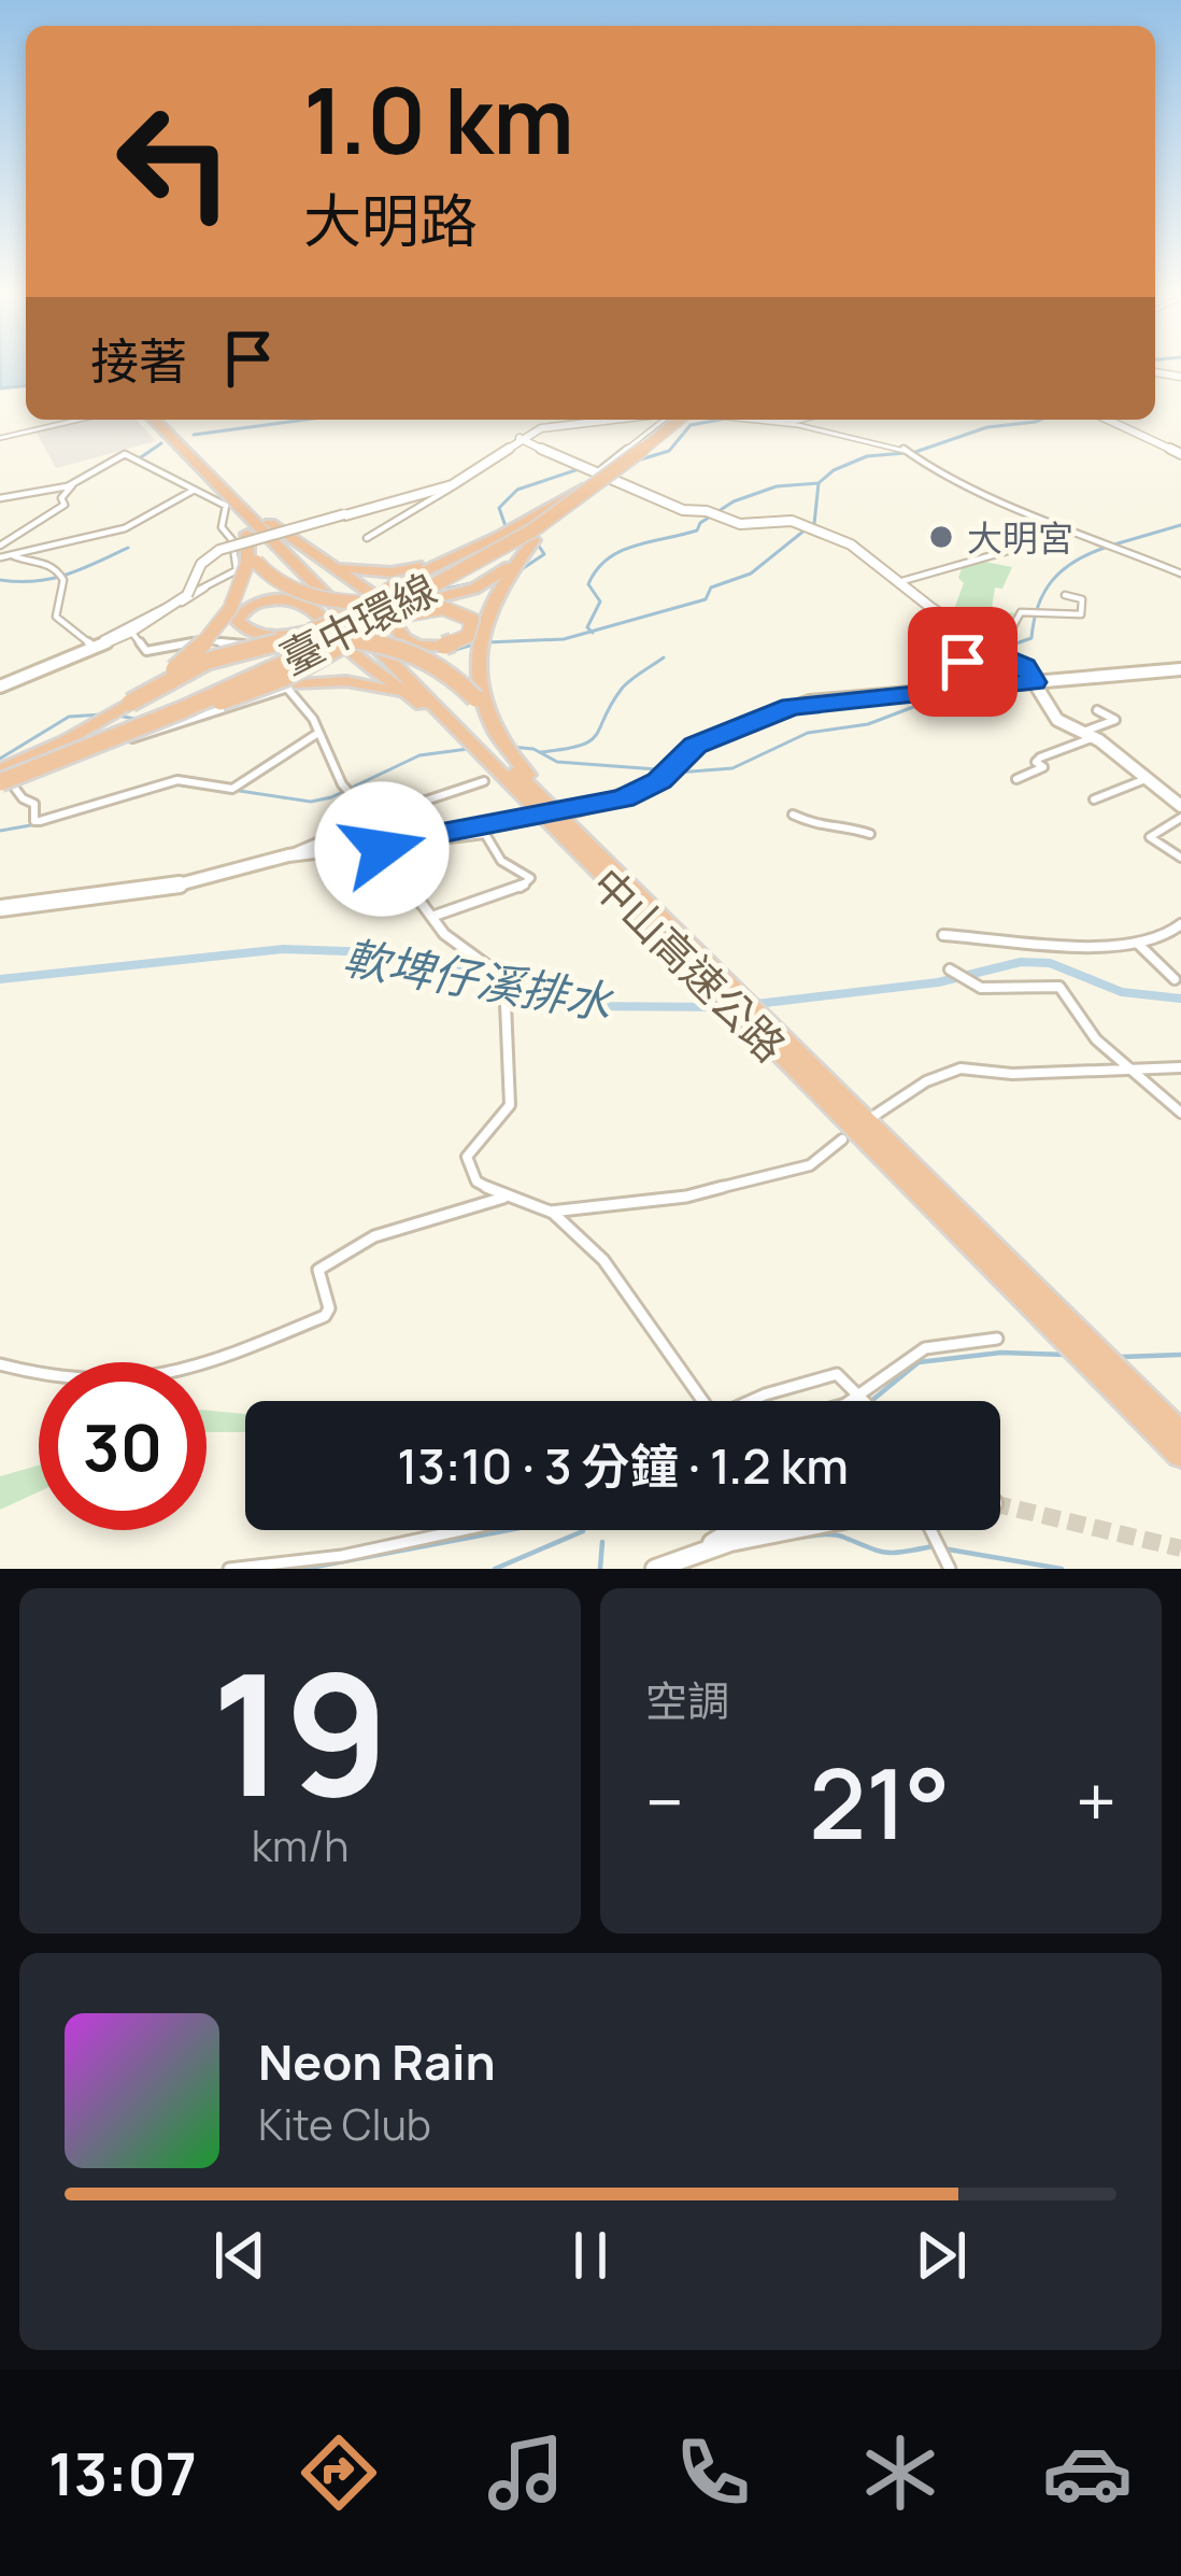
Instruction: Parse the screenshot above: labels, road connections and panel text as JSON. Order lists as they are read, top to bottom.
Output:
{
  "streets": {
    "highway": ["臺中環線", "中山高速公路"]
  },
  "water": ["軟埤仔溪排水"],
  "places": ["大明宮"],
  "page": {
    "turn": ["1.0 km", "大明路"],
    "then": "接著",
    "limit": "30",
    "trip": "13:10 · 3 分鐘 · 1.2 km",
    "tile": [
      ["19", "km/h"],
      "空調"
    ],
    "heat": ["−", "21°", "+"],
    "song": ["Neon Rain", "Kite Club"],
    "tabs": "13:07"
  }
}
